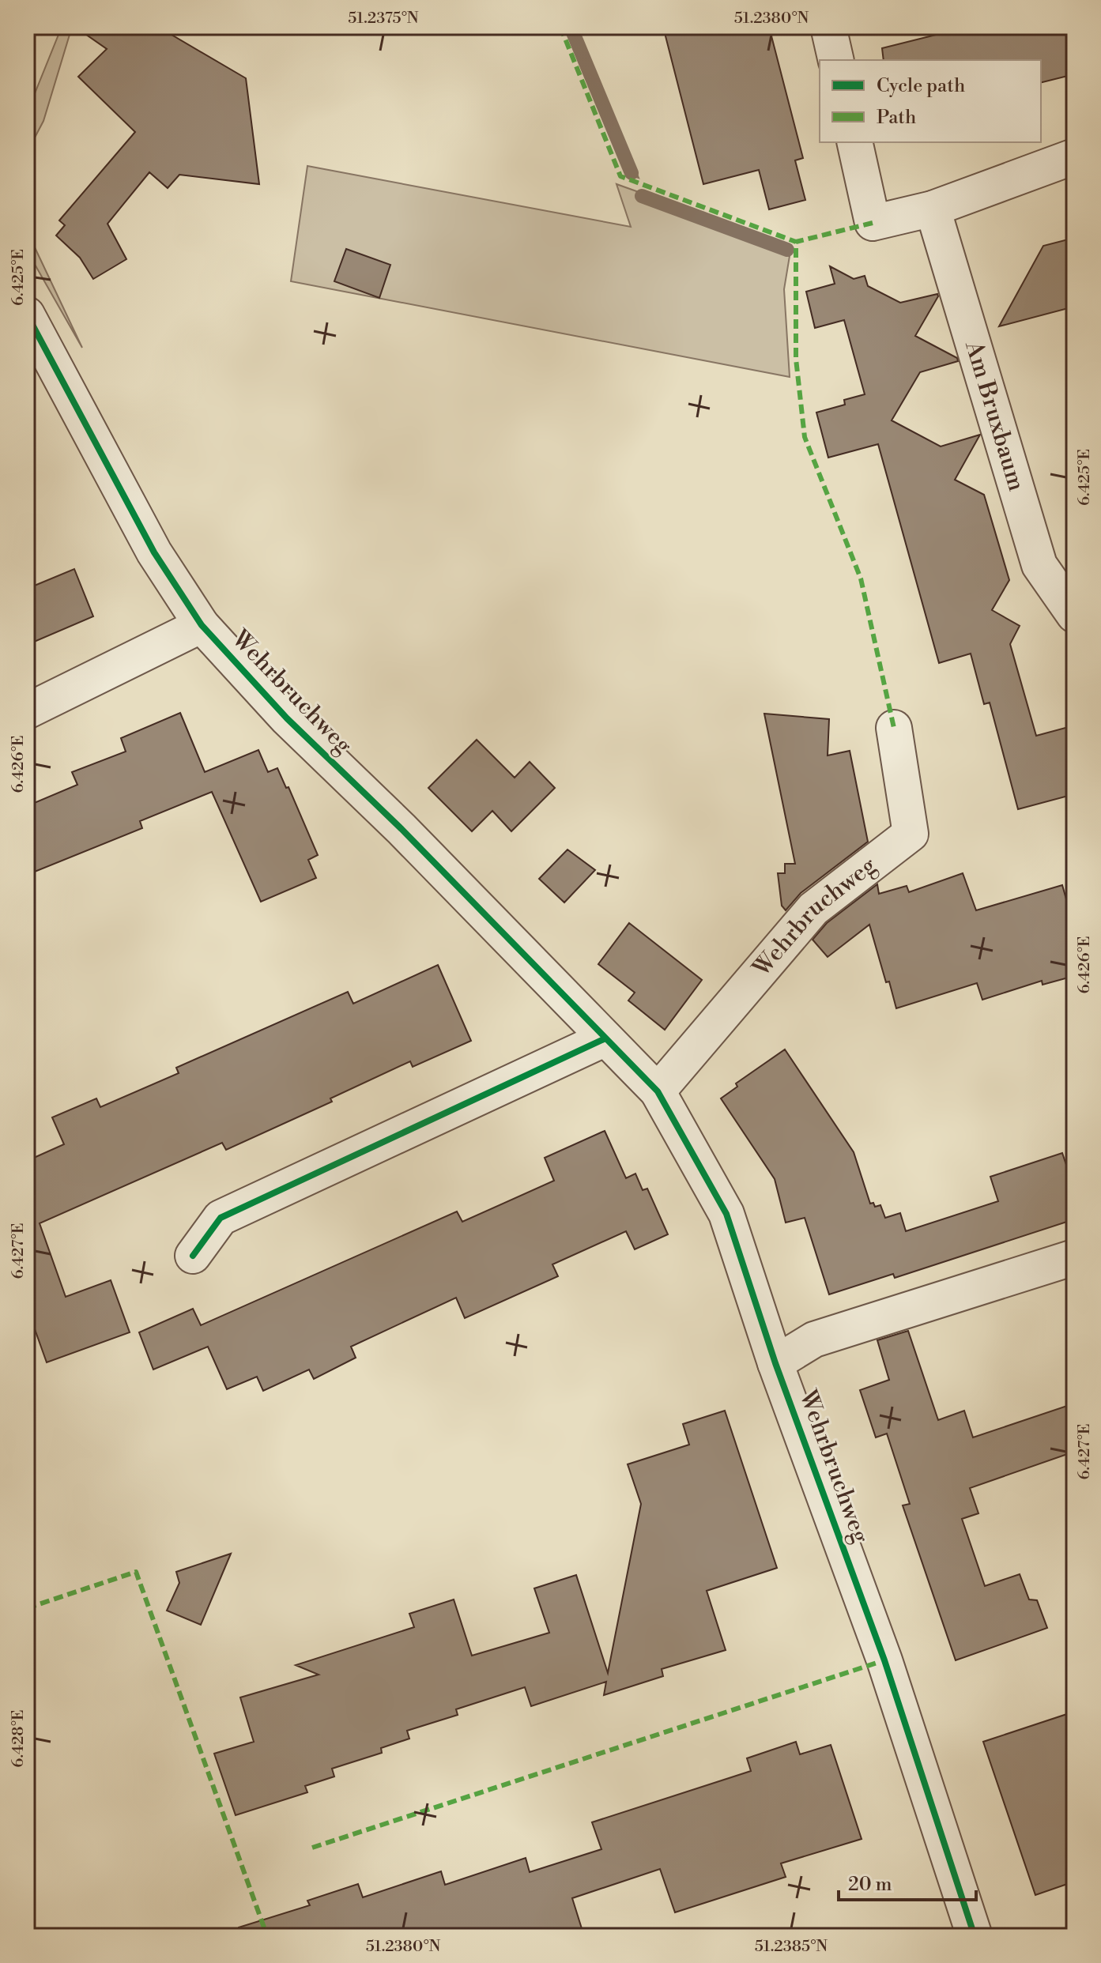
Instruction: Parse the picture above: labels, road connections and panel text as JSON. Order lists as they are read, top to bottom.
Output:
{
  "streets": {
    "street": ["Am Bruxbaum", "Wehrbruchweg"]
  },
  "legend": ["Cycle path", "Path"],
  "scale_bar": "20 m",
  "coordinates": [
    "51.2375°N",
    "51.2380°N",
    "6.425°E",
    "6.426°E",
    "6.427°E",
    "6.428°E",
    "51.2385°N"
  ]
}
